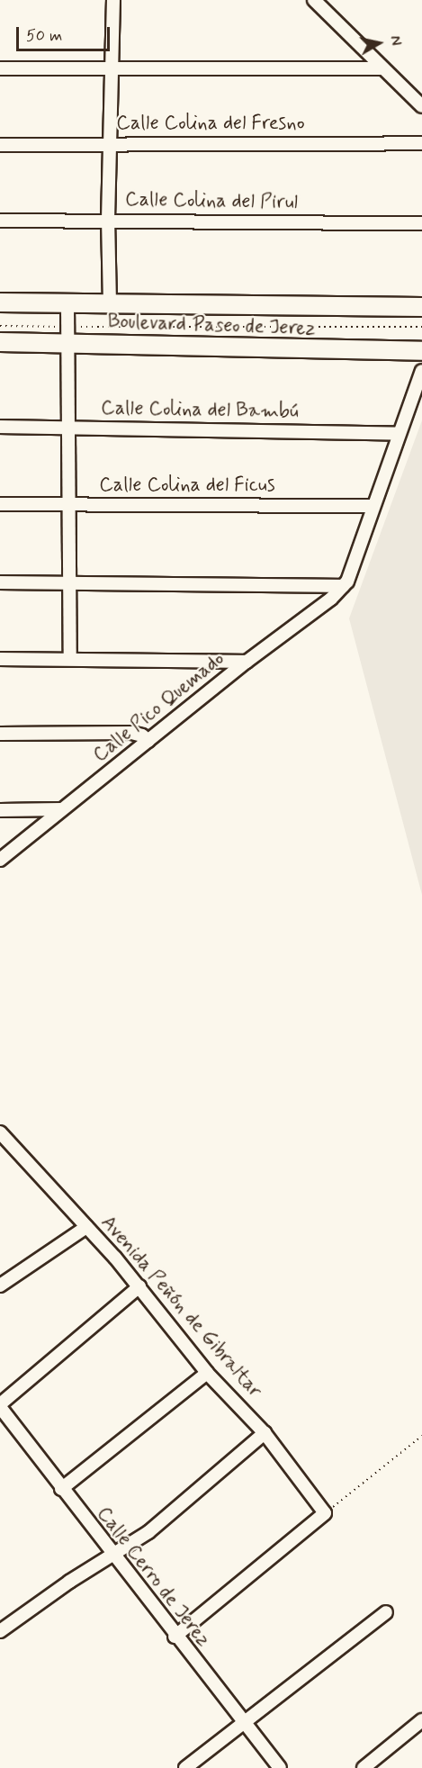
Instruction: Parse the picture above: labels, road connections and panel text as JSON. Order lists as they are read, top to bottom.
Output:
{
  "streets": {
    "main road": ["Boulevard Paseo de Jerez"],
    "street": [
      "Calle Colina del Fresno",
      "Calle Colina del Pirul",
      "Calle Colina del Bambú",
      "Calle Colina del Ficus",
      "Calle Pico Quemado",
      "Avenida Peñón de Gibraltar",
      "Calle Cerro de Jerez"
    ]
  },
  "scale_bar": "50 m",
  "north": "right"
}
